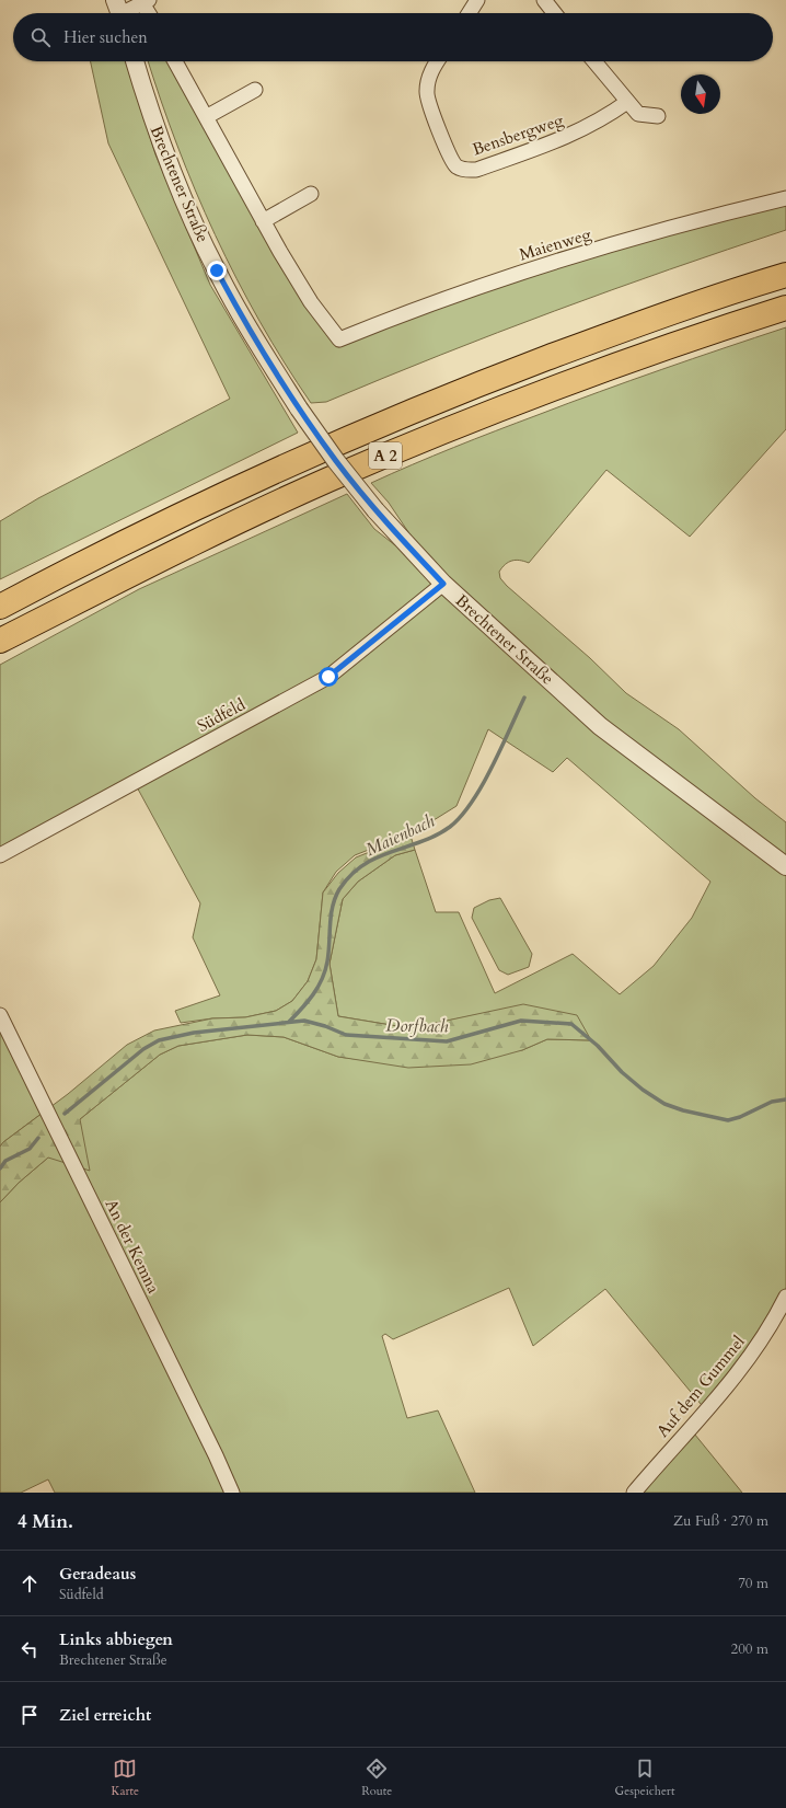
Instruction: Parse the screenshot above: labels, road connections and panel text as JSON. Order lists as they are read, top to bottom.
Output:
{
  "streets": {
    "highway": ["A 2"],
    "street": [
      "Bensbergweg",
      "Brechtener Straße",
      "Maienweg",
      "Südfeld",
      "An der Kemna",
      "Auf dem Gummel"
    ]
  },
  "crossings": [
    ["Brechtener Straße", "Südfeld"]
  ],
  "water": ["Maienbach", "Dorfbach"],
  "north": "bottom",
  "page": {
    "search": "Hier suchen",
    "heading": ["4 Min.", "Zu Fuß · 270 m"],
    "list": [
      ["Geradeaus", "Südfeld", "70 m"],
      ["Links abbiegen", "Brechtener Straße", "200 m"],
      "Ziel erreicht"
    ],
    "nav": ["Karte", "Route", "Gespeichert"]
  }
}
